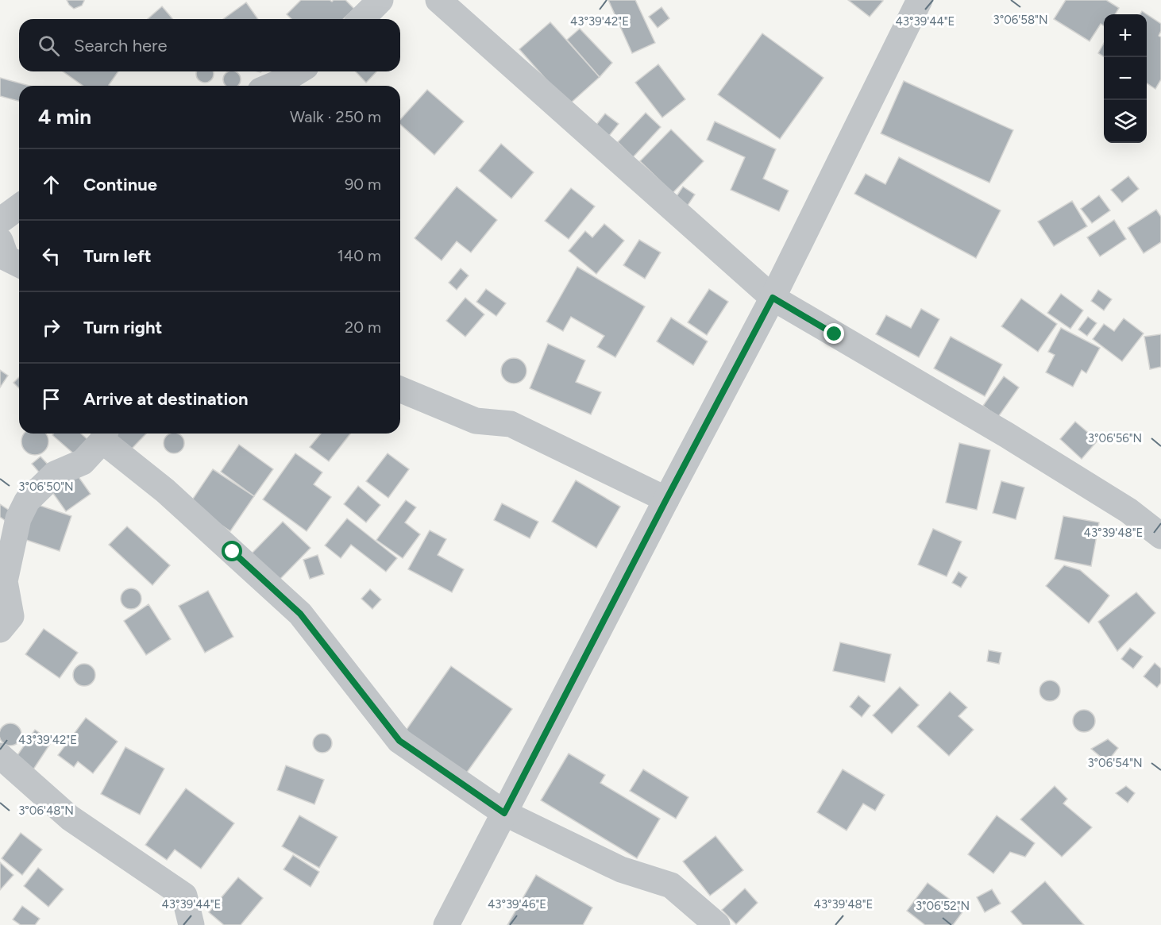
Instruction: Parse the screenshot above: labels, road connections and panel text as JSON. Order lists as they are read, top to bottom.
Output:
{
  "page": {
    "map_buttons": ["+", "−"],
    "search": "Search here",
    "heading": ["4 min", "Walk · 250 m"],
    "list": [
      ["Continue", "90 m"],
      ["Turn left", "140 m"],
      ["Turn right", "20 m"],
      "Arrive at destination"
    ]
  },
  "coordinates": [
    "3°06'58\"N",
    "43°39'42\"E",
    "43°39'44\"E",
    "3°06'56\"N",
    "3°06'50\"N",
    "43°39'48\"E",
    "3°06'54\"N",
    "3°06'48\"N",
    "43°39'46\"E",
    "3°06'52\"N"
  ]
}
